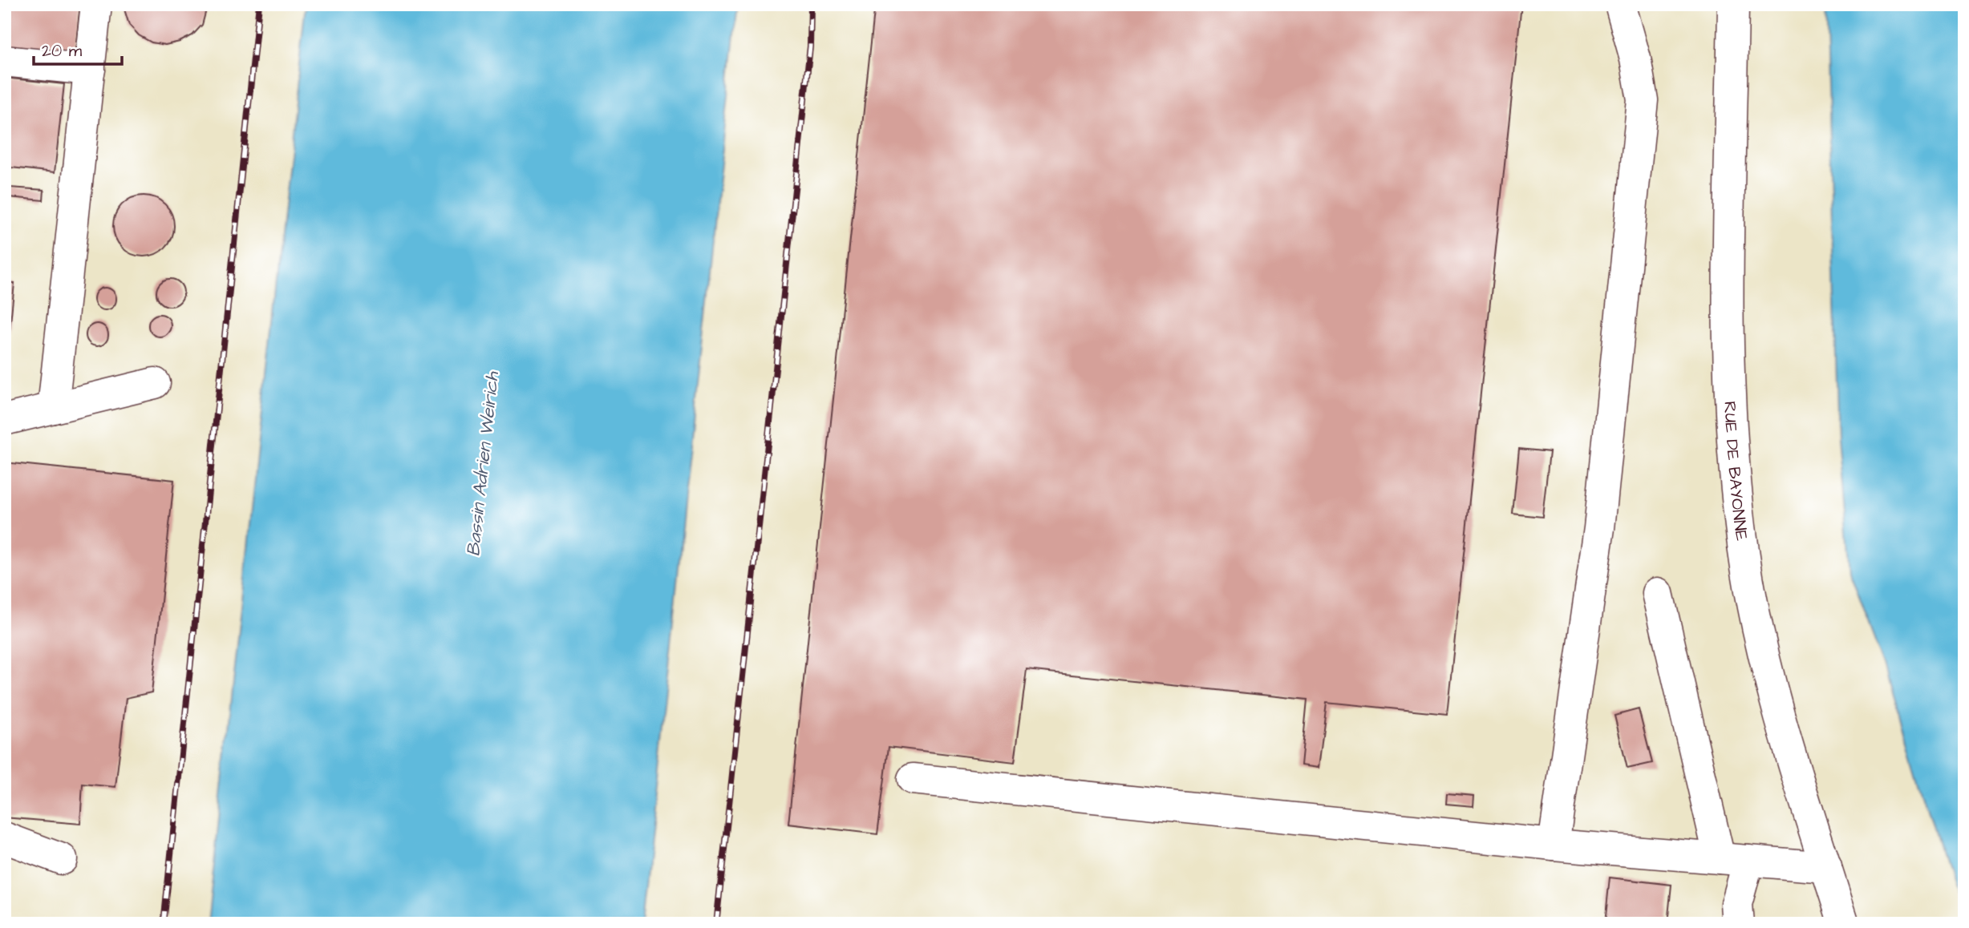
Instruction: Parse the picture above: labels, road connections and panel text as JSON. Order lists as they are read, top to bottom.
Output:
{
  "streets": {
    "street": ["RUE DE BAYONNE"]
  },
  "water": ["Bassin Adrien Weirich"],
  "scale_bar": "20 m"
}
